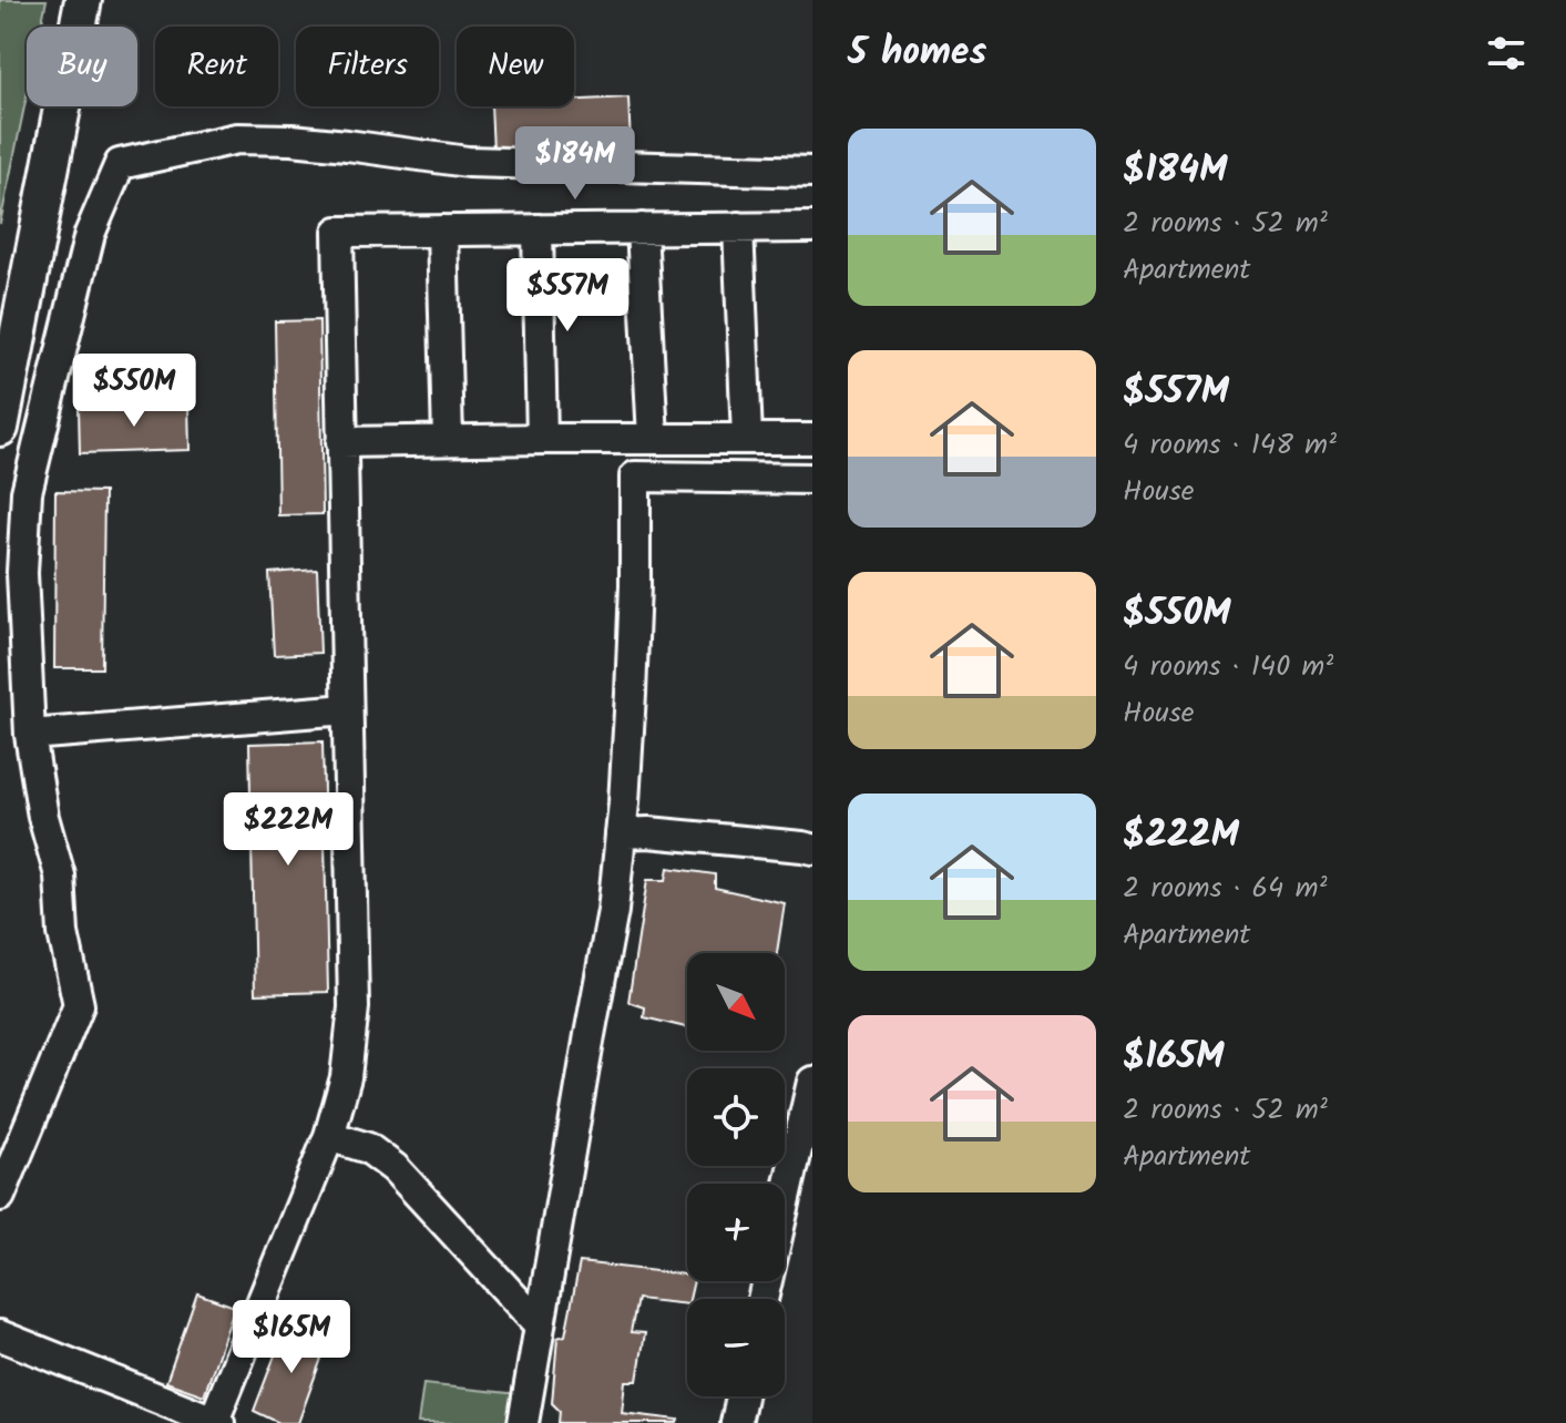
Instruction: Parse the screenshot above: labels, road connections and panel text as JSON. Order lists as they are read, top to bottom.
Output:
{
  "north": "bottom right",
  "page": {
    "heading": "5 homes",
    "chip": [
      "Buy",
      "Rent",
      "Filters",
      "New"
    ],
    "list": [
      {
        "name": "$184M",
        "note": "2 rooms · 52 m² · Apartment"
      },
      {
        "name": "$557M",
        "note": "4 rooms · 148 m² · House"
      },
      {
        "name": "$550M",
        "note": "4 rooms · 140 m² · House"
      },
      {
        "name": "$222M",
        "note": "2 rooms · 64 m² · Apartment"
      },
      {
        "name": "$165M",
        "note": "2 rooms · 52 m² · Apartment"
      }
    ],
    "price": [
      "$184M",
      "$557M",
      "$550M",
      "$222M",
      "$165M"
    ],
    "map_buttons": ["+", "−"]
  }
}
